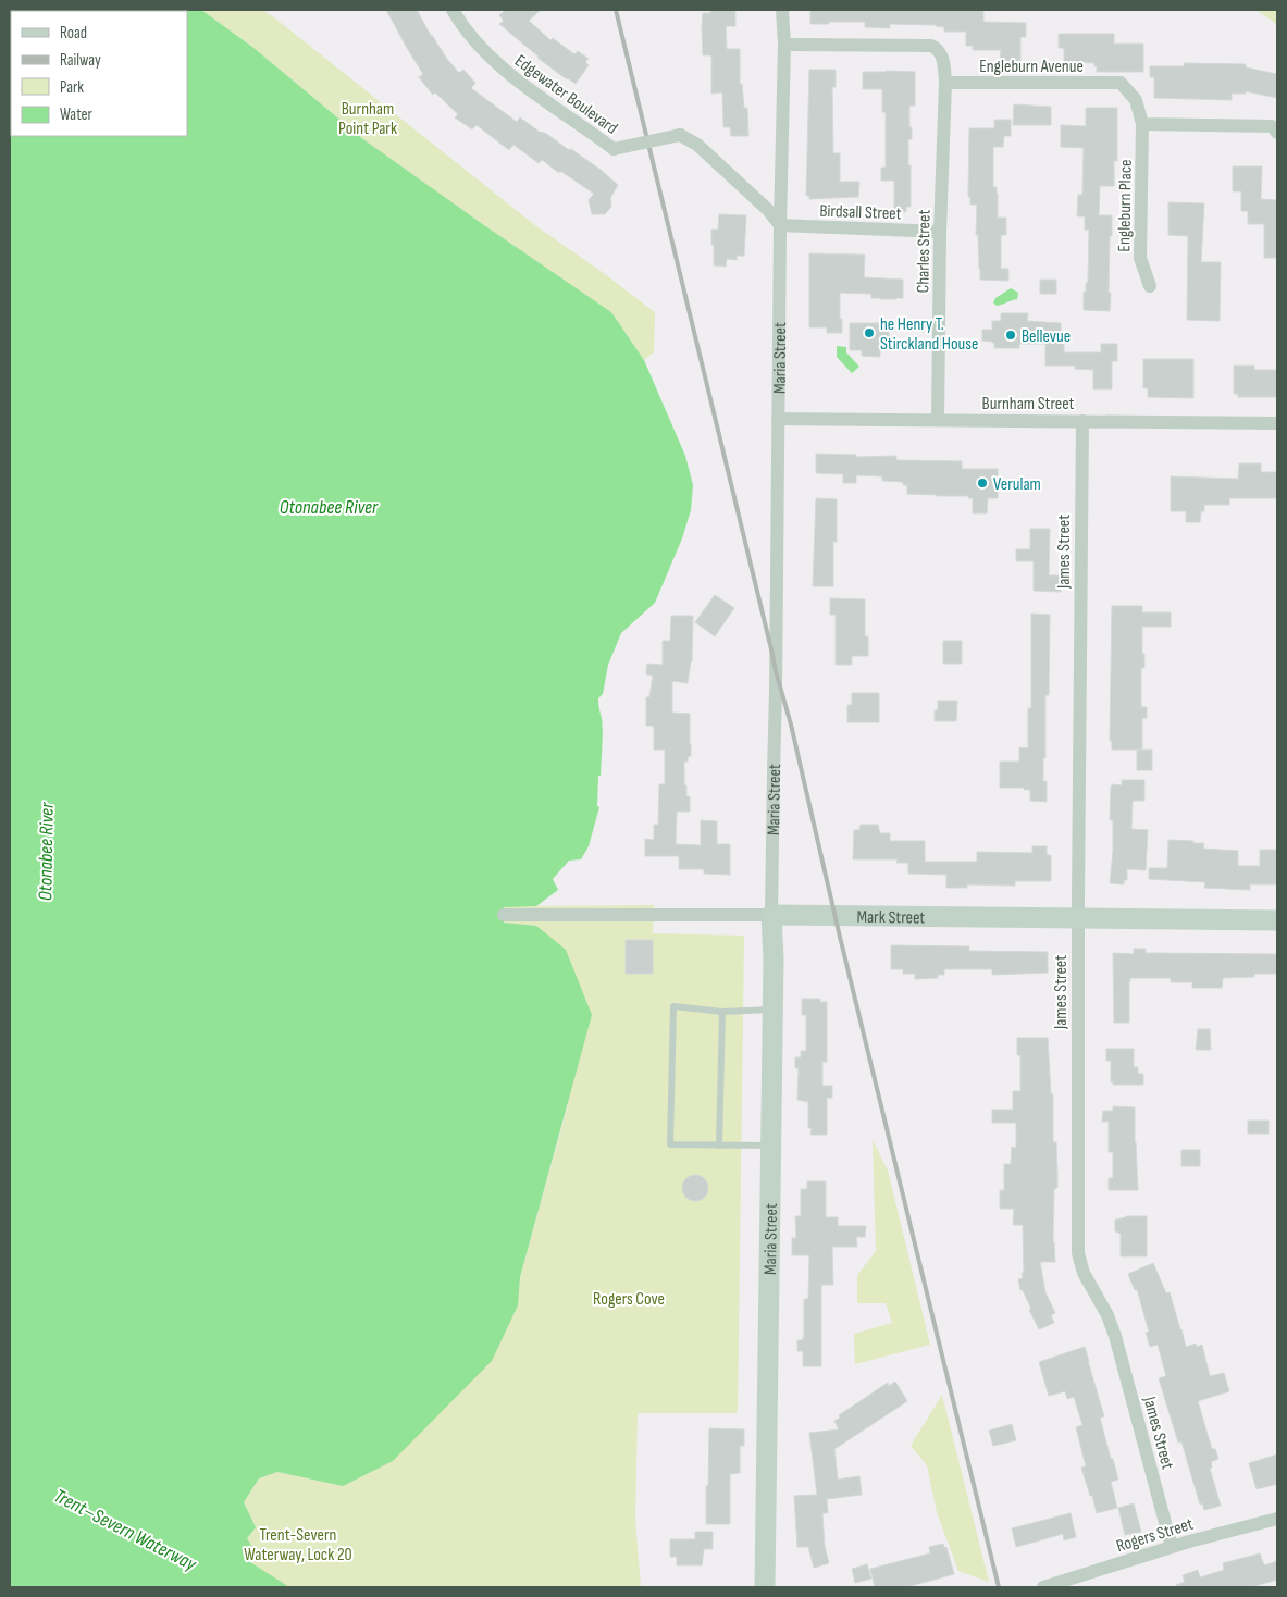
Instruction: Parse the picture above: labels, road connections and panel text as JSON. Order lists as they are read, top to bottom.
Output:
{
  "streets": {
    "street": [
      "Engleburn Avenue",
      "Edgewater Boulevard",
      "Engleburn Place",
      "Birdsall Street",
      "Charles Street",
      "Maria Street",
      "Burnham Street",
      "James Street",
      "Mark Street",
      "Rogers Street"
    ]
  },
  "crossings": [
    ["Engleburn Avenue", "Engleburn Place"],
    ["Engleburn Avenue", "Charles Street"],
    ["Edgewater Boulevard", "Birdsall Street"],
    ["Edgewater Boulevard", "Maria Street"],
    ["Birdsall Street", "Charles Street"],
    ["Birdsall Street", "Maria Street"],
    ["Charles Street", "Burnham Street"],
    ["Maria Street", "Burnham Street"],
    ["Maria Street", "Mark Street"],
    ["Burnham Street", "James Street"],
    ["James Street", "Mark Street"],
    ["James Street", "Rogers Street"]
  ],
  "water": ["Otonabee River", "Trent–Severn Waterway"],
  "parks": ["Burnham Point Park", "Rogers Cove", "Trent-Severn Waterway, Lock 20"],
  "places": ["he Henry T. Stirckland House", "Bellevue", "Verulam"],
  "legend": [
    "Road",
    "Railway",
    "Park",
    "Water"
  ]
}
